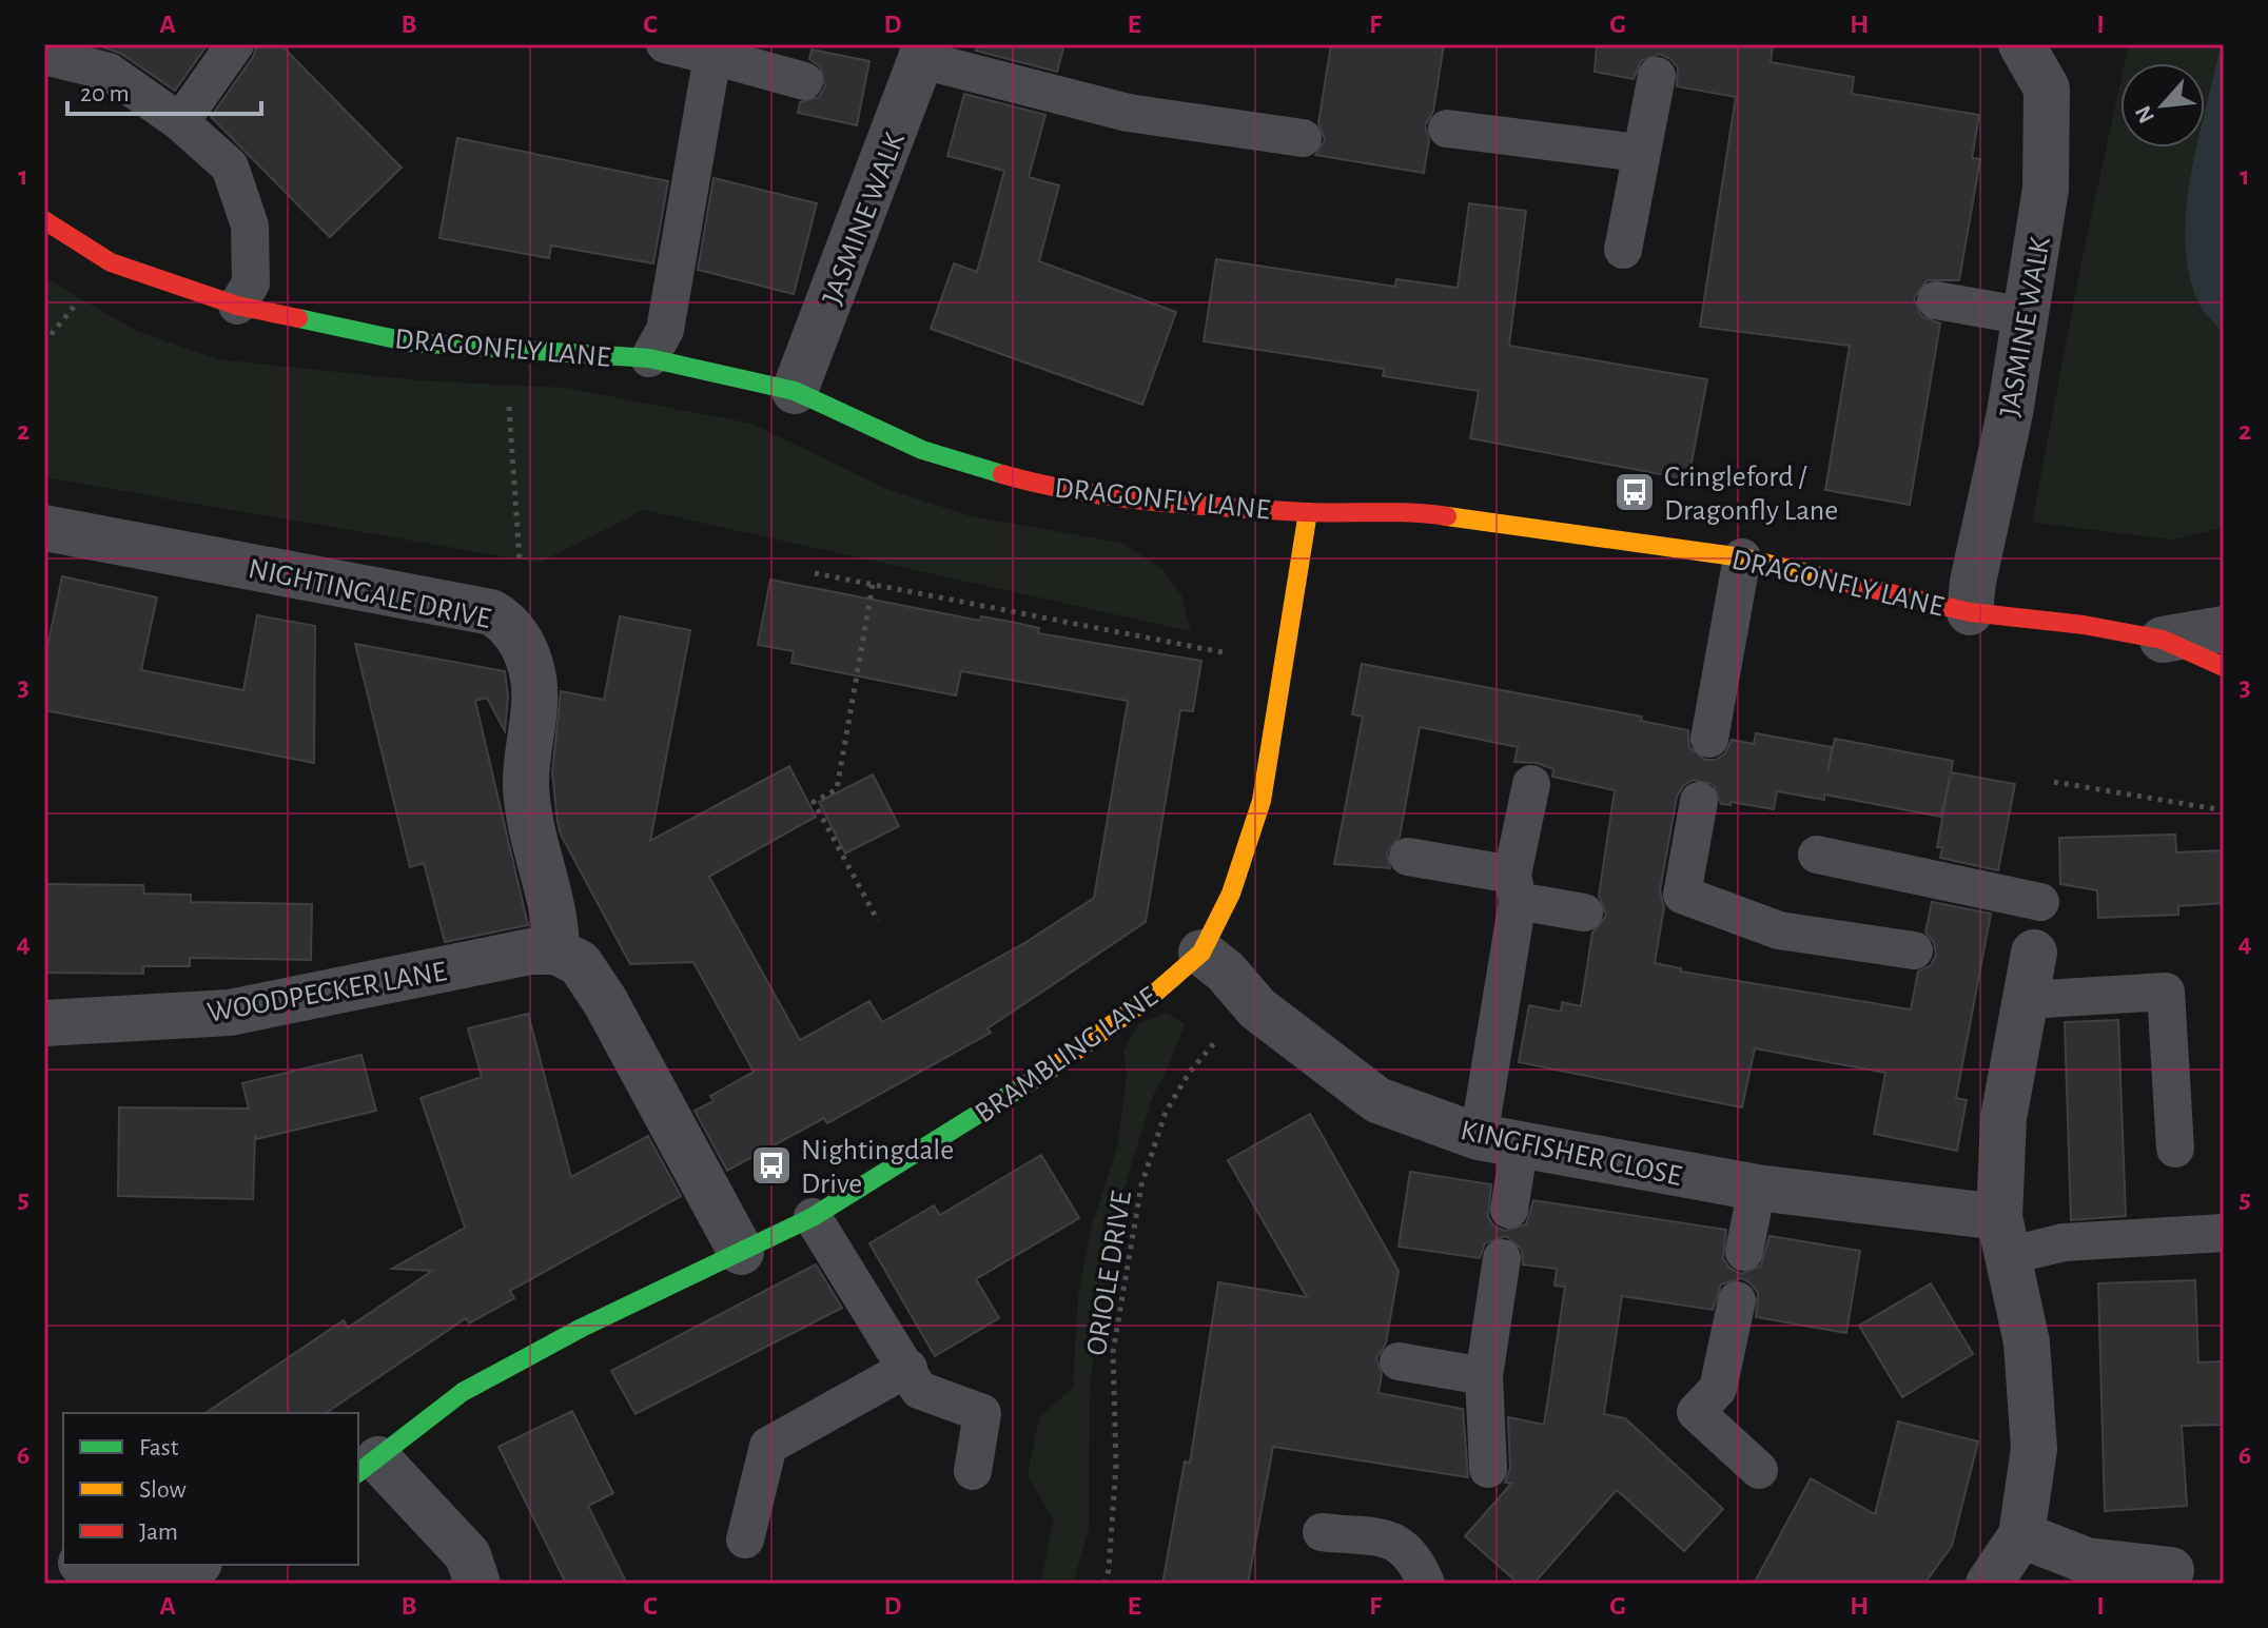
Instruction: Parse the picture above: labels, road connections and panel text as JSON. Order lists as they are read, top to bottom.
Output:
{
  "streets": {
    "street": [
      "JASMINE WALK",
      "DRAGONFLY LANE",
      "NIGHTINGALE DRIVE",
      "WOODPECKER LANE",
      "BRAMBLING LANE",
      "KINGFISHER CLOSE"
    ],
    "path": ["ORIOLE DRIVE"]
  },
  "crossings": [
    ["JASMINE WALK", "DRAGONFLY LANE"],
    ["DRAGONFLY LANE", "BRAMBLING LANE"],
    ["NIGHTINGALE DRIVE", "WOODPECKER LANE"],
    ["BRAMBLING LANE", "KINGFISHER CLOSE"],
    ["KINGFISHER CLOSE", "ORIOLE DRIVE"]
  ],
  "places": {
    "bus stop": ["Cringleford / Dragonfly Lane", "Nightingdale Drive"]
  },
  "legend": ["Fast", "Slow", "Jam"],
  "scale_bar": "20 m",
  "north": "bottom left",
  "grid": {
    "columns": [
      "A",
      "B",
      "C",
      "D",
      "E",
      "F",
      "G",
      "H",
      "I"
    ],
    "rows": [
      "1",
      "2",
      "3",
      "4",
      "5",
      "6"
    ]
  }
}
